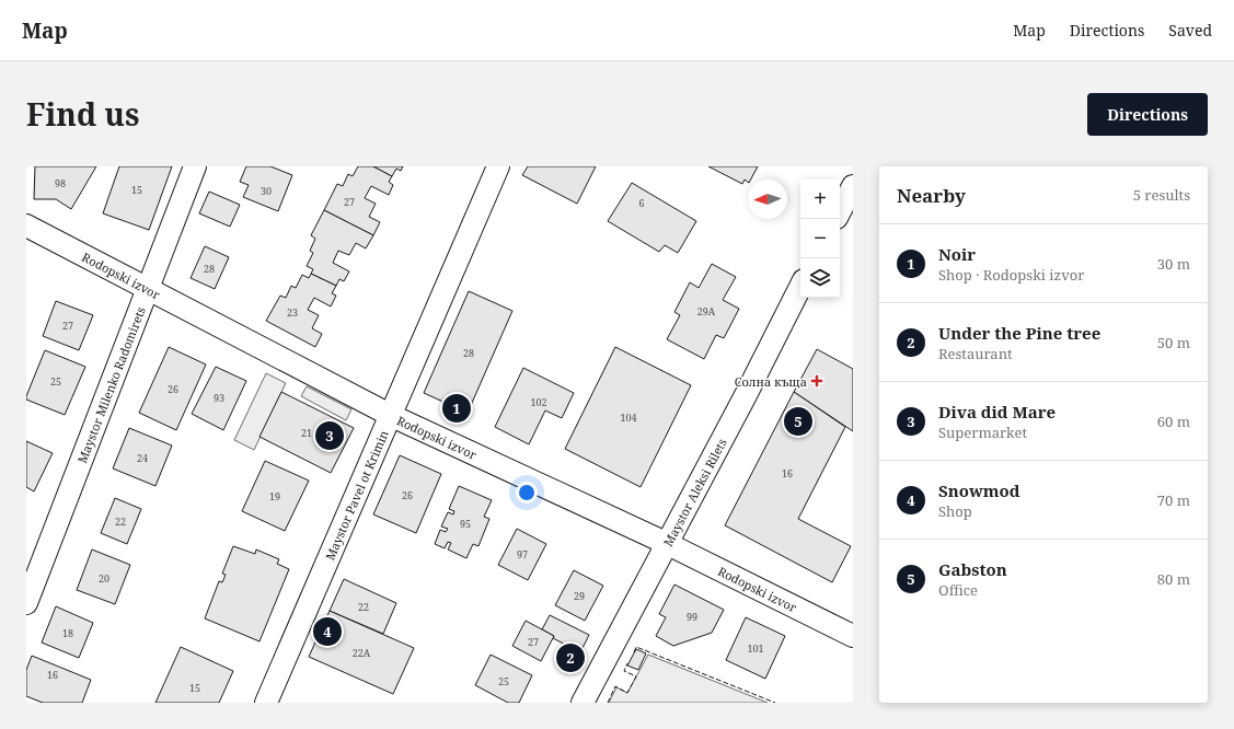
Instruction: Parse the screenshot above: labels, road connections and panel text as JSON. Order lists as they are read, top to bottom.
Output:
{
  "streets": {
    "street": [
      "Rodopski izvor",
      "Maystor Milenko Radomirets",
      "Maystor Aleksi Rilets",
      "Maystor Pavel ot Krimin"
    ]
  },
  "crossings": [
    ["Rodopski izvor", "Maystor Milenko Radomirets"],
    ["Rodopski izvor", "Maystor Aleksi Rilets"],
    ["Rodopski izvor", "Maystor Pavel ot Krimin"]
  ],
  "places": {
    "health": ["Солна къща"]
  },
  "house_numbers": [
    "98",
    "15",
    "30",
    "27",
    "6",
    "28",
    "29А",
    "23",
    "27",
    "28",
    "25",
    "26",
    "93",
    "102",
    "104",
    "21",
    "24",
    "16",
    "26",
    "19",
    "22",
    "95",
    "97",
    "20",
    "29",
    "22",
    "99",
    "18",
    "27",
    "101",
    "22А",
    "16",
    "25",
    "15"
  ],
  "north": "left",
  "page": {
    "header": "Map",
    "nav": ["Map", "Directions", "Saved"],
    "title": "Find us",
    "buttons": "Directions",
    "heading": ["Nearby", "5 results"],
    "map_buttons": ["+", "−"],
    "list": [
      {
        "mark": "1",
        "name": "Noir",
        "note": "Shop · Rodopski izvor",
        "value": "30 m"
      },
      {
        "mark": "2",
        "name": "Under the Pine tree",
        "note": "Restaurant",
        "value": "50 m"
      },
      {
        "mark": "3",
        "name": "Diva did Mare",
        "note": "Supermarket",
        "value": "60 m"
      },
      {
        "mark": "4",
        "name": "Snowmod",
        "note": "Shop",
        "value": "70 m"
      },
      {
        "mark": "5",
        "name": "Gabston",
        "note": "Office",
        "value": "80 m"
      }
    ],
    "pins": [
      "1",
      "5",
      "3",
      "4",
      "2"
    ]
  }
}
